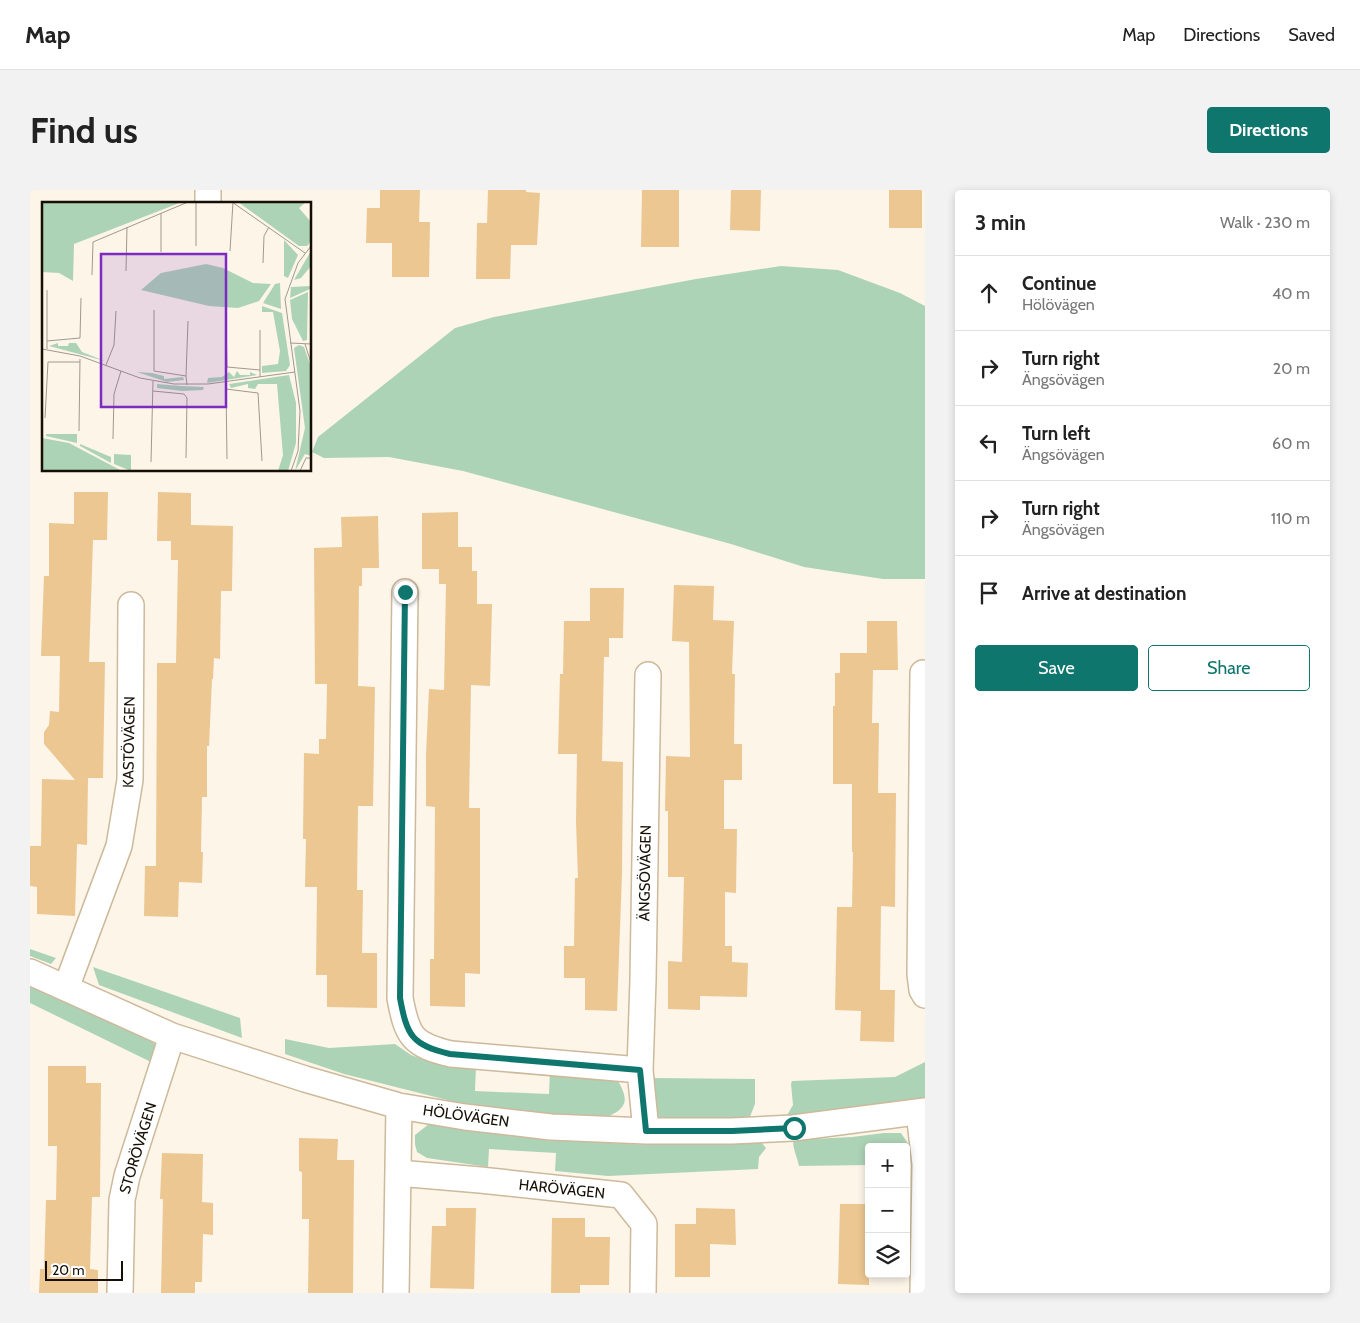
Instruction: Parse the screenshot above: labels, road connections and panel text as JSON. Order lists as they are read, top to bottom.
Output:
{
  "streets": {
    "street": [
      "KASTÖVÄGEN",
      "ÄNGSÖVÄGEN",
      "HÖLÖVÄGEN",
      "STORÖVÄGEN",
      "HARÖVÄGEN"
    ]
  },
  "crossings": [
    ["KASTÖVÄGEN", "HÖLÖVÄGEN"],
    ["ÄNGSÖVÄGEN", "HÖLÖVÄGEN"],
    ["HÖLÖVÄGEN", "STORÖVÄGEN"]
  ],
  "scale_bar": "20 m",
  "page": {
    "header": "Map",
    "nav": ["Map", "Directions", "Saved"],
    "buttons": [
      "Directions",
      ["Save", "Share"]
    ],
    "title": "Find us",
    "heading": ["3 min", "Walk · 230 m"],
    "list": [
      ["Continue", "Hölövägen", "40 m"],
      ["Turn right", "Ängsövägen", "20 m"],
      ["Turn left", "Ängsövägen", "60 m"],
      ["Turn right", "Ängsövägen", "110 m"],
      "Arrive at destination"
    ],
    "map_buttons": ["+", "−"],
    "scale": "20 m"
  }
}
